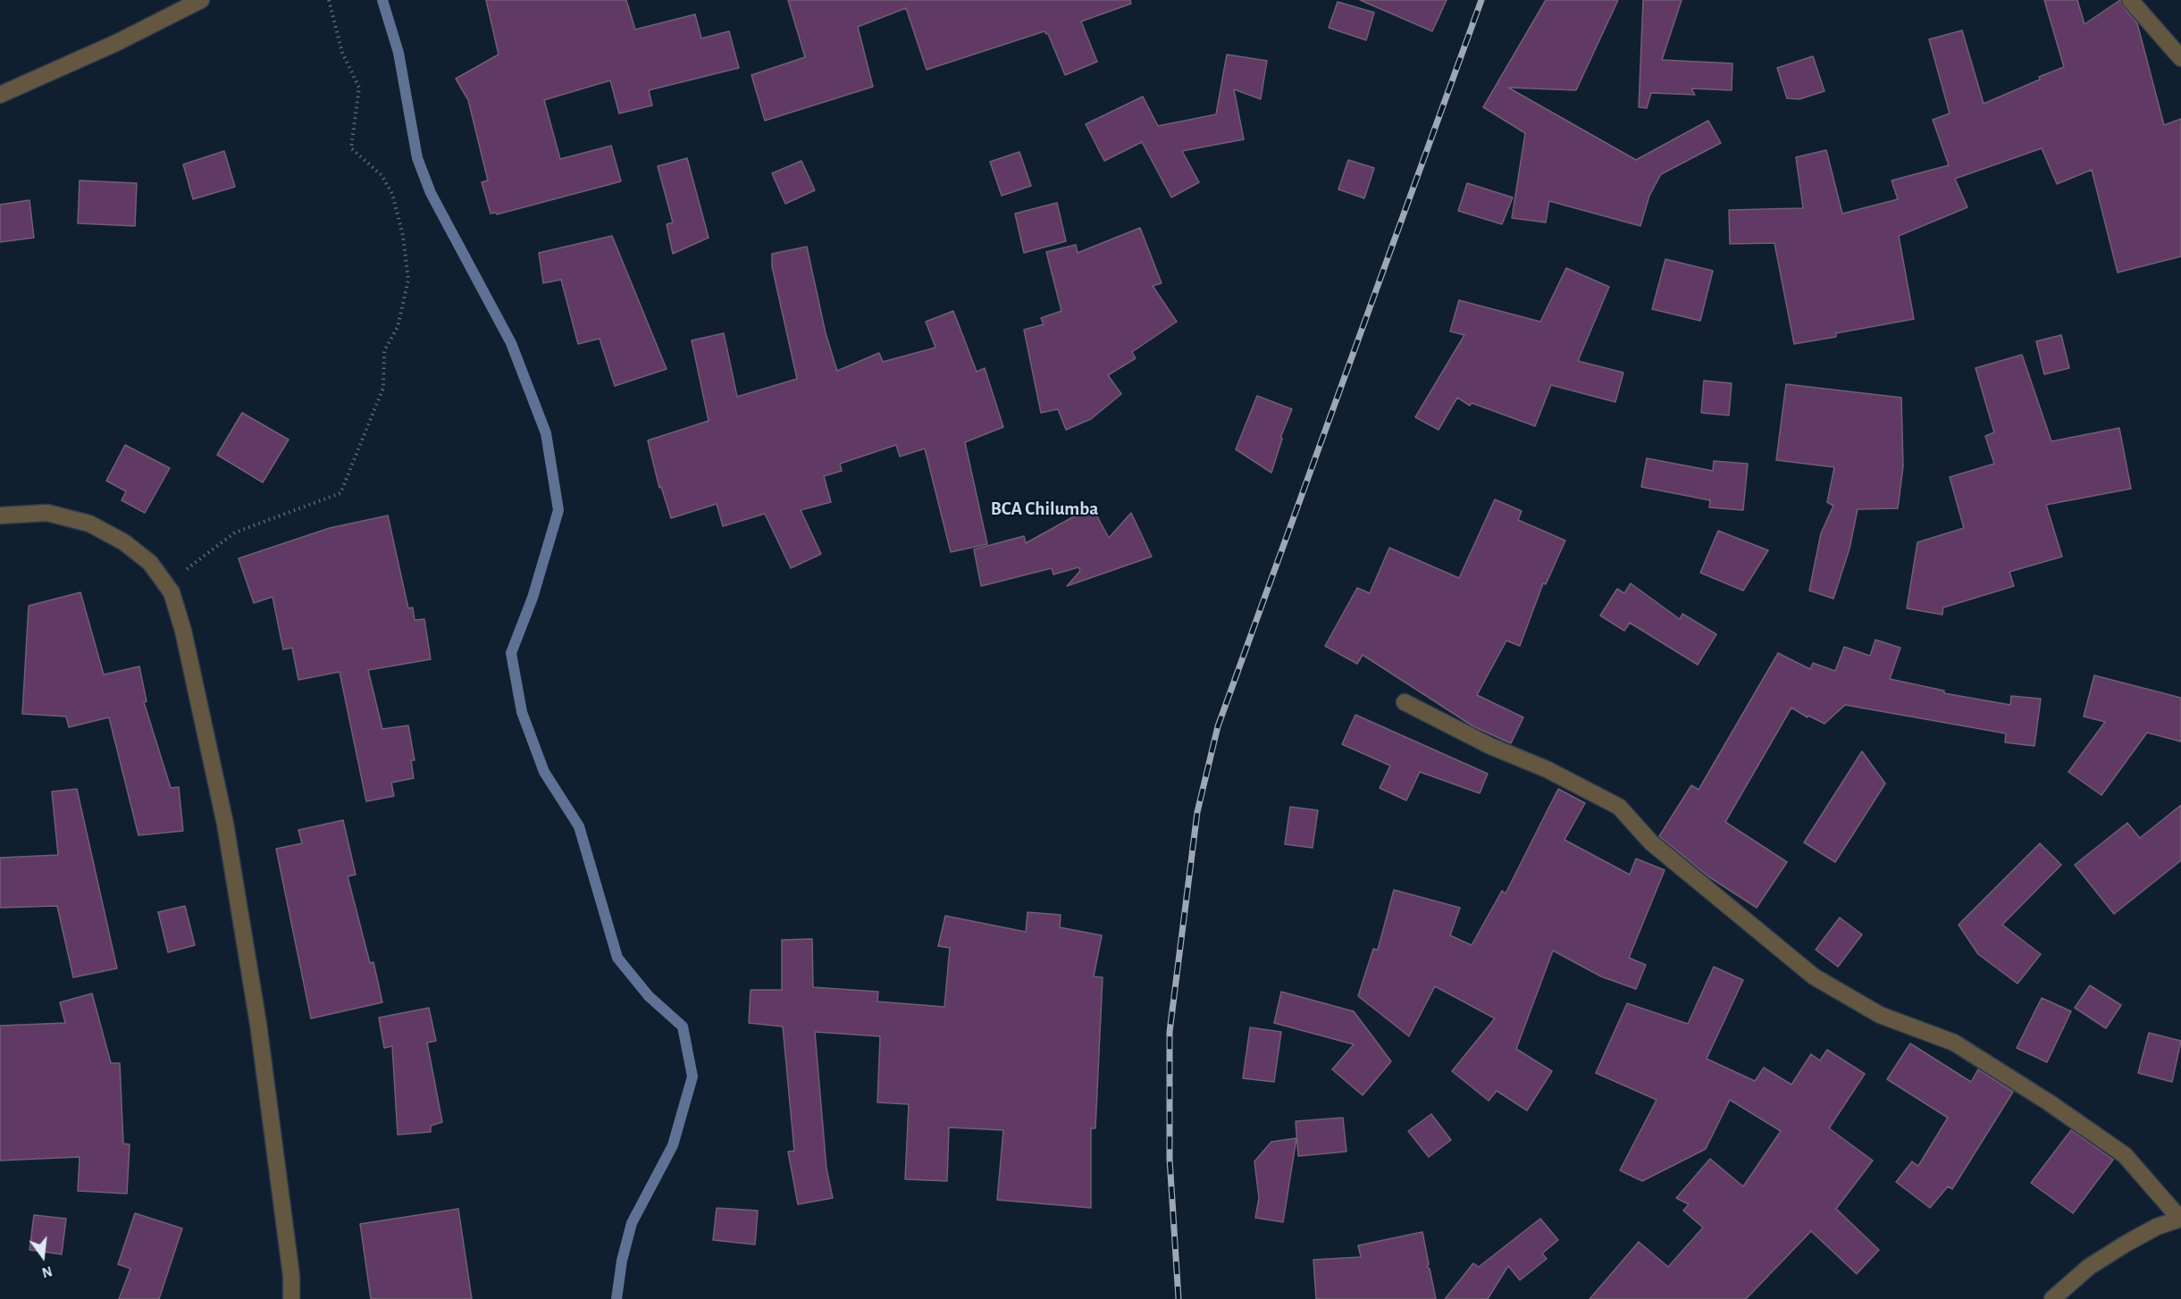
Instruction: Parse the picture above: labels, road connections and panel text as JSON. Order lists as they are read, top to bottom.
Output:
{
  "districts": ["BCA Chilumba"],
  "north": "bottom"
}
